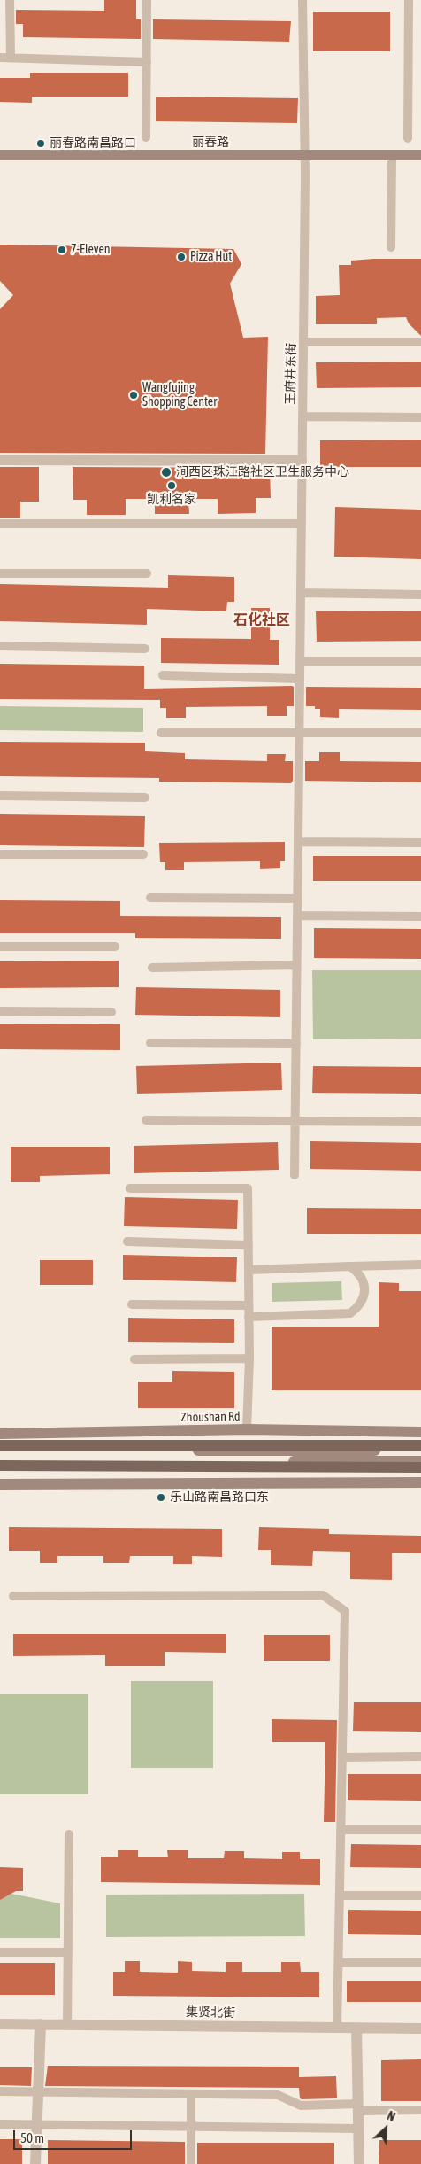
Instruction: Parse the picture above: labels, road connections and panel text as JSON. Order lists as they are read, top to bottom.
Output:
{
  "streets": {
    "main road": ["丽春路", "Zhoushan Rd"],
    "street": ["集贤北街"],
    "lane": ["王府井东街"]
  },
  "crossings": [
    ["丽春路", "王府井东街"]
  ],
  "districts": ["石化社区"],
  "places": [
    "丽春路南昌路口",
    "7-Eleven",
    "Pizza Hut",
    "Wangfujing Shopping Center",
    "涧西区珠江路社区卫生服务中心",
    "凯利名家",
    "乐山路南昌路口东"
  ],
  "scale_bar": "50 m",
  "north": "top right"
}
